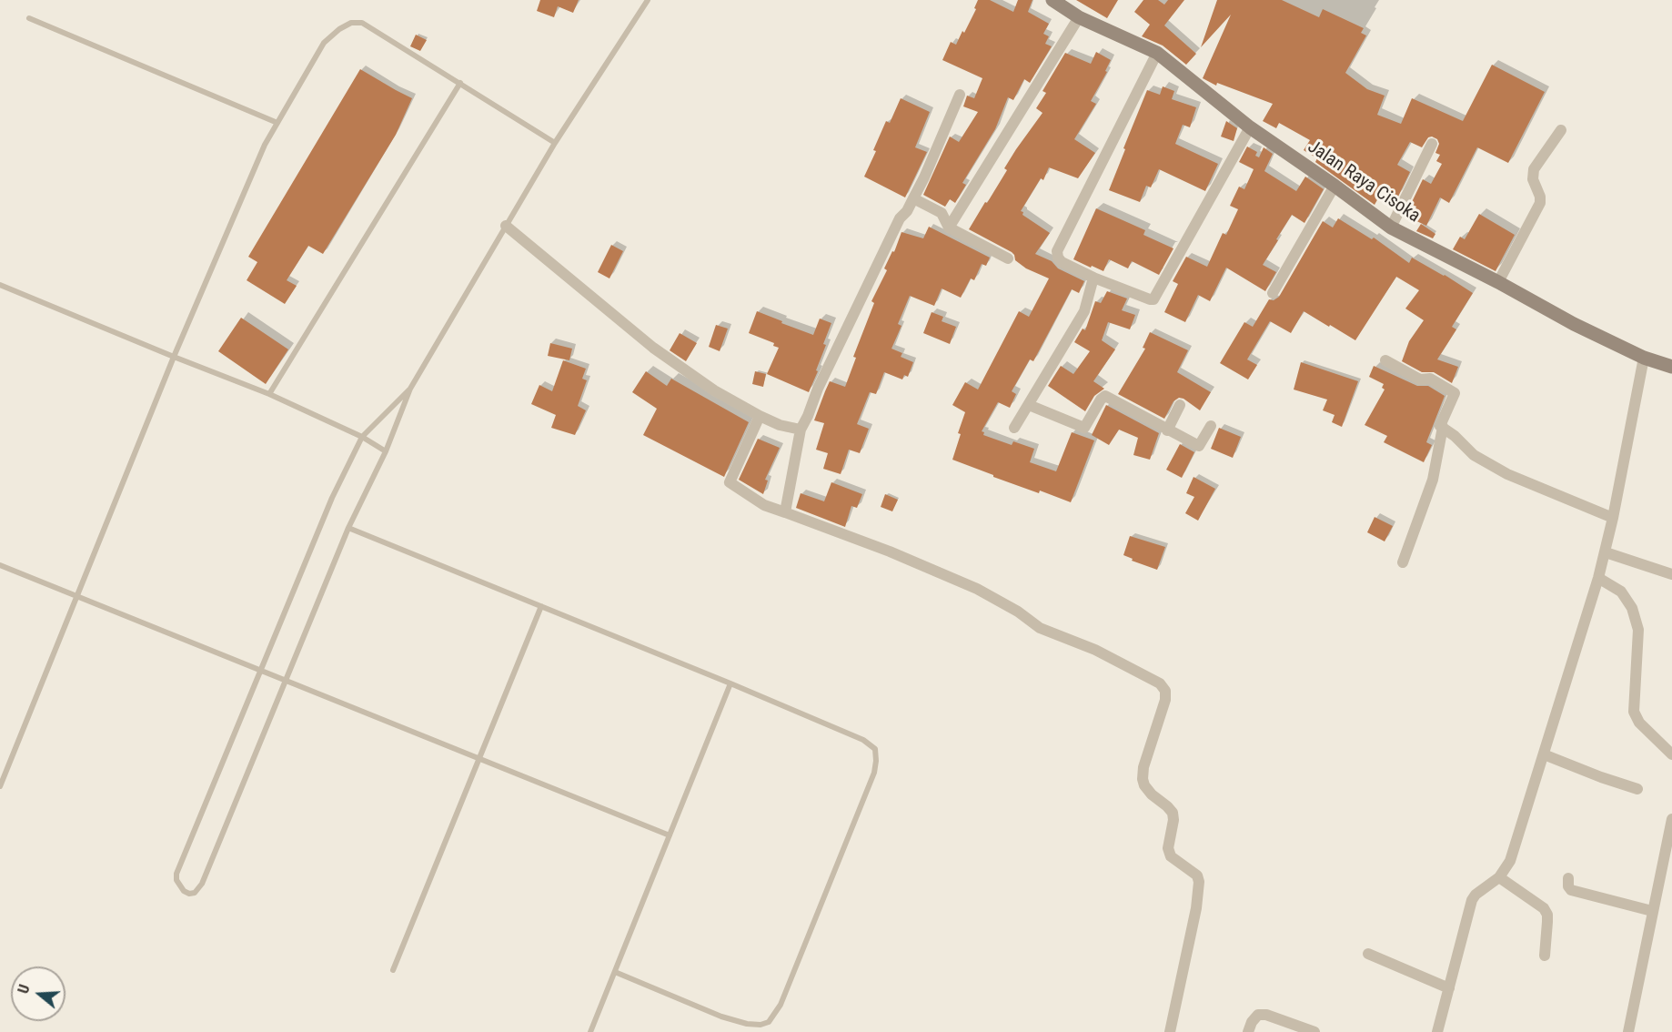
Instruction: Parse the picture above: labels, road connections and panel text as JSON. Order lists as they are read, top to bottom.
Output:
{
  "streets": {
    "street": ["Jalan Raya Cisoka"]
  },
  "north": "left"
}
